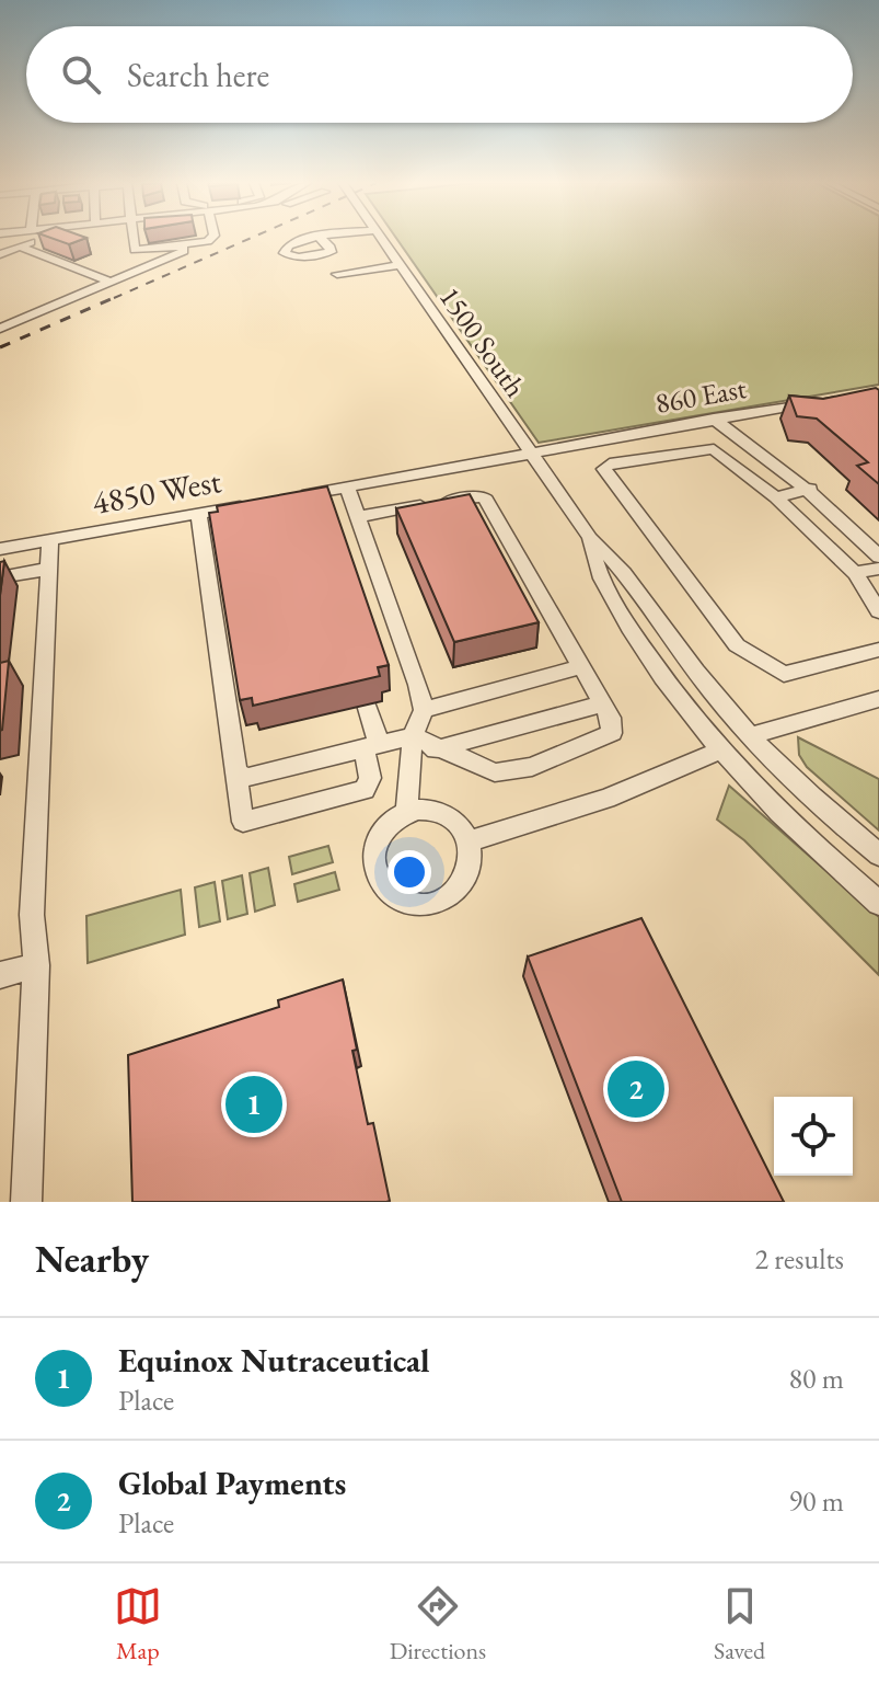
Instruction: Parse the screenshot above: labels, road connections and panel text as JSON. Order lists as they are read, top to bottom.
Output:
{
  "streets": {
    "street": ["1500 South", "860 East", "4850 West"]
  },
  "crossings": [
    ["1500 South", "860 East"]
  ],
  "page": {
    "search": "Search here",
    "pins": ["2", "1"],
    "heading": ["Nearby", "2 results"],
    "list": [
      {
        "mark": "1",
        "name": "Equinox Nutraceutical",
        "note": "Place",
        "value": "80 m"
      },
      {
        "mark": "2",
        "name": "Global Payments",
        "note": "Place",
        "value": "90 m"
      }
    ],
    "nav": ["Map", "Directions", "Saved"]
  }
}
